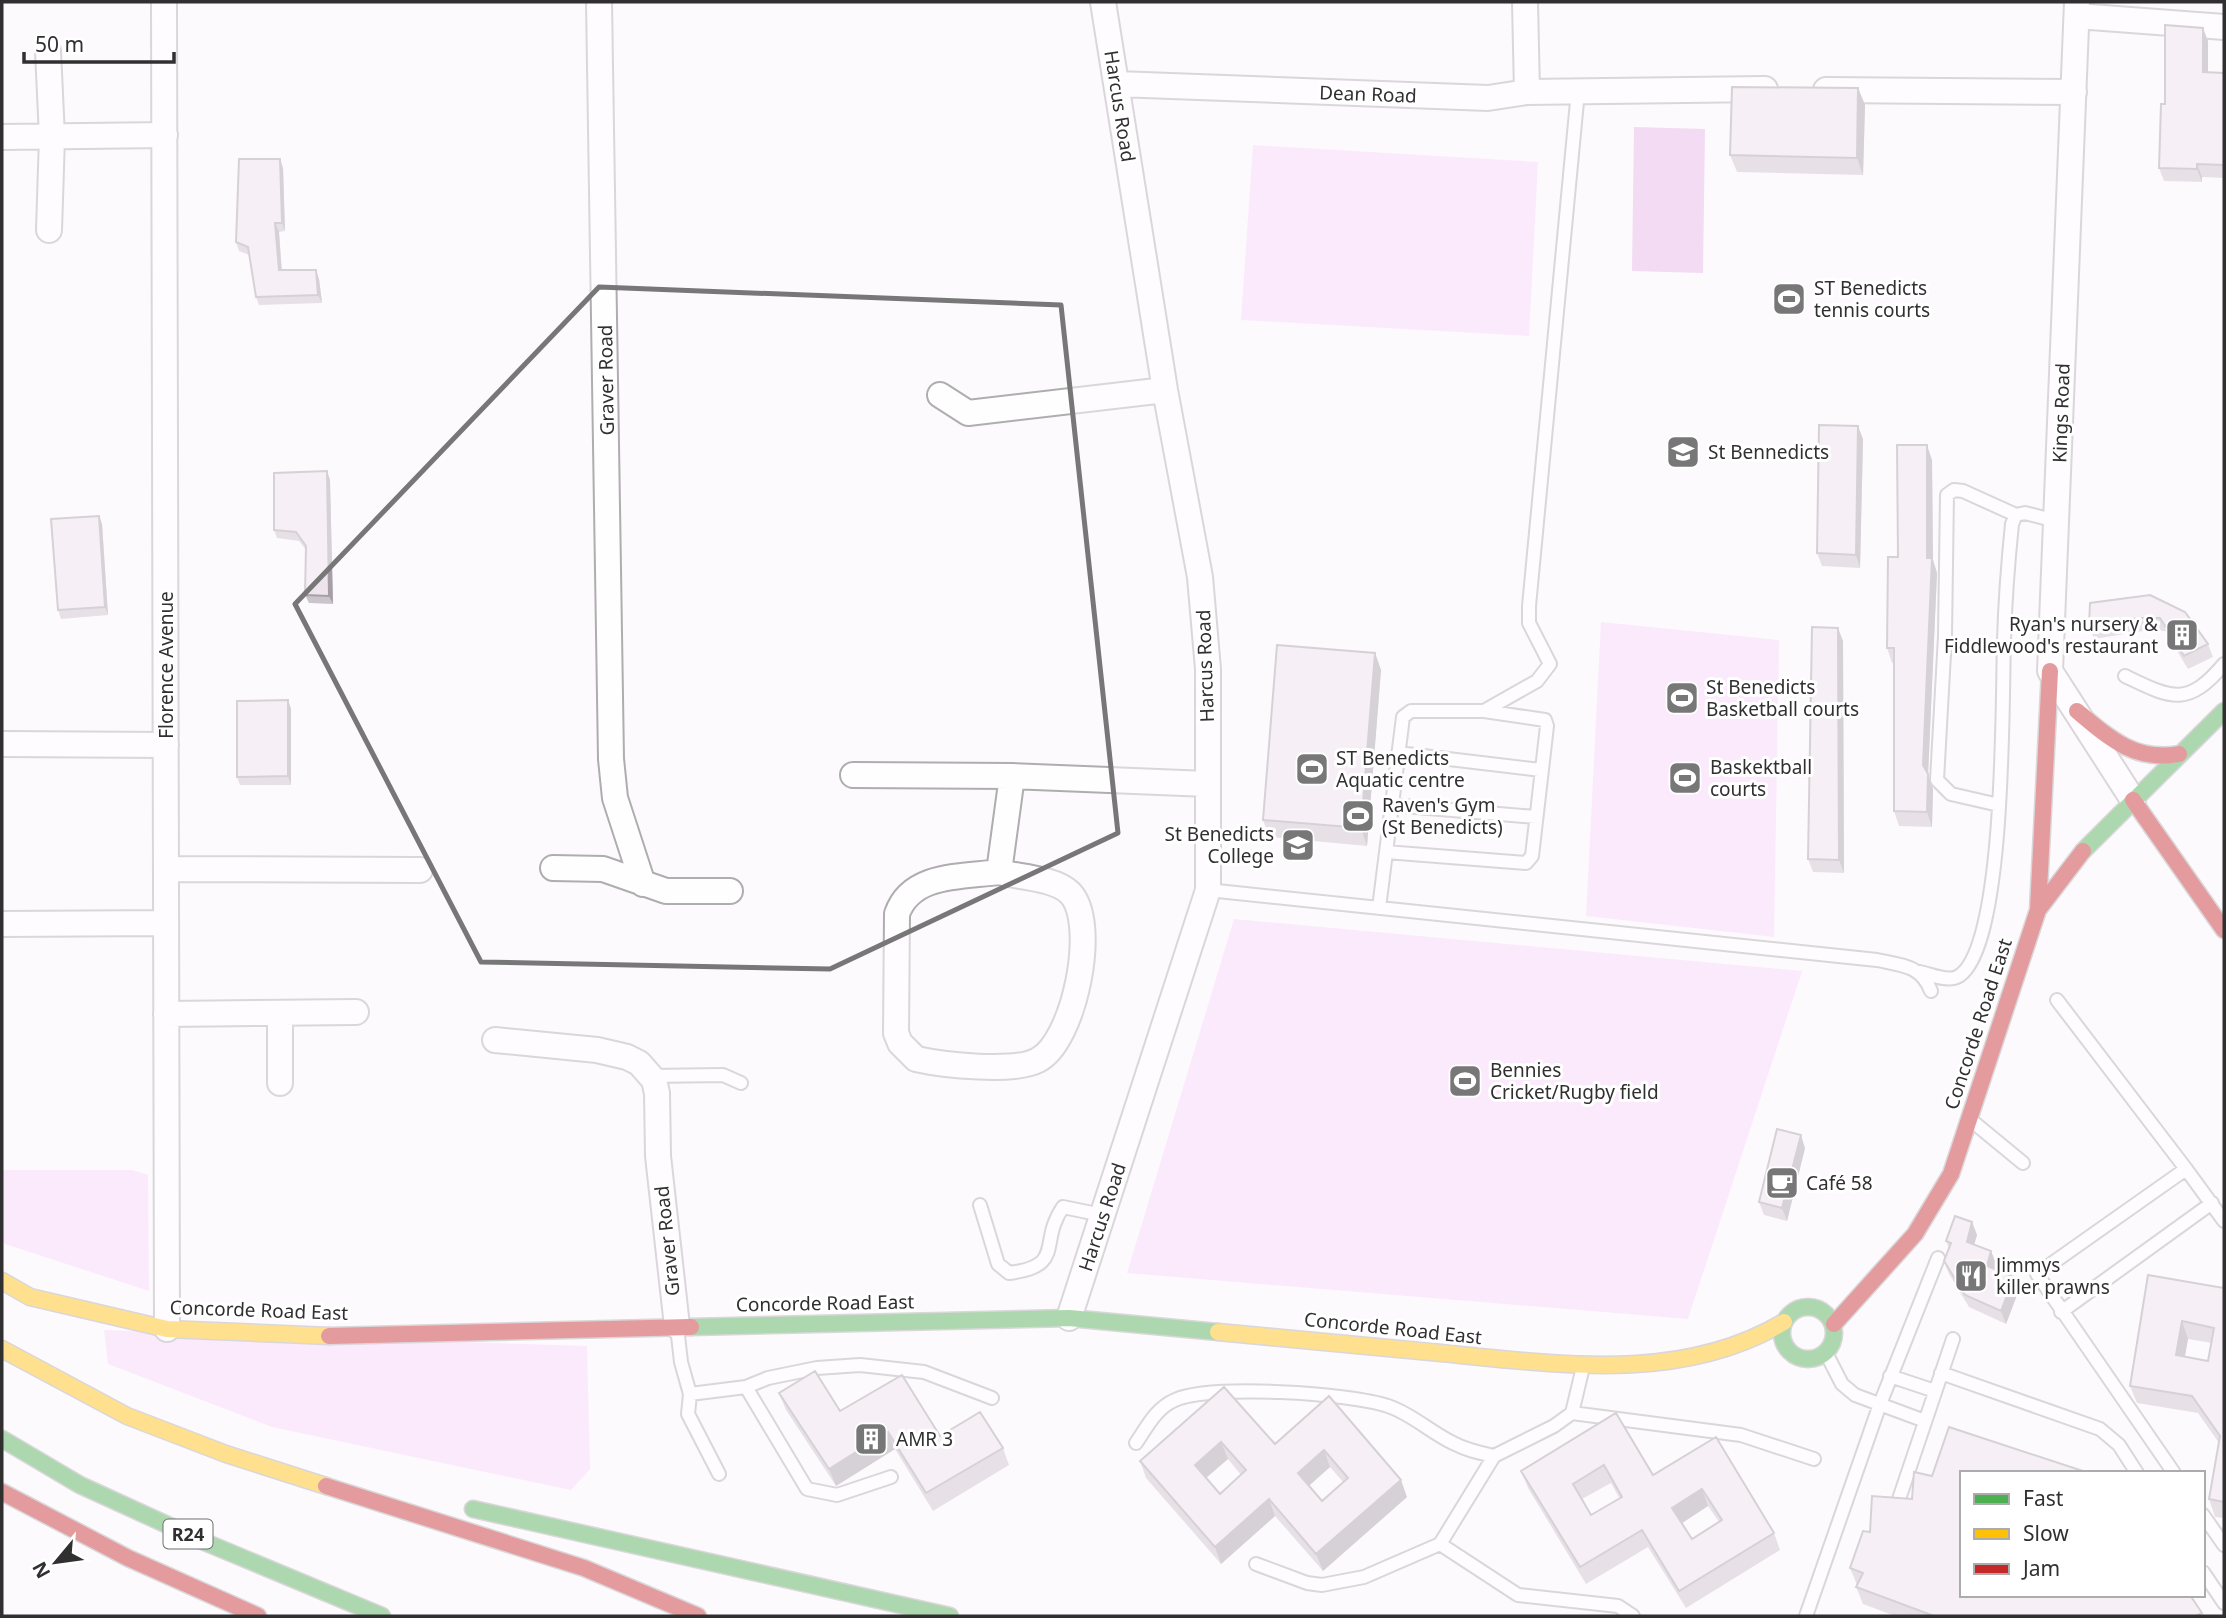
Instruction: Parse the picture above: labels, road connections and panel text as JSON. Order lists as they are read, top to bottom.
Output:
{
  "streets": {
    "main road": ["Concorde Road East", "R24"],
    "street": [
      "Dean Road",
      "Harcus Road",
      "Graver Road",
      "Kings Road",
      "Florence Avenue"
    ]
  },
  "crossings": [
    ["Dean Road", "Harcus Road"],
    ["Dean Road", "Kings Road"],
    ["Harcus Road", "Concorde Road East"],
    ["Graver Road", "Concorde Road East"],
    ["Florence Avenue", "Concorde Road East"]
  ],
  "places": {
    "sports": [
      "ST Benedicts tennis courts",
      "St Benedicts Basketball courts",
      "ST Benedicts Aquatic centre",
      "Baskektball courts",
      "Raven's Gym (St Benedicts)",
      "Bennies Cricket/Rugby field"
    ],
    "school or university": ["St Bennedicts", "St Benedicts College"],
    "building": ["Ryan's nursery & Fiddlewood's restaurant", "AMR 3"],
    "cafe": ["Café 58"],
    "restaurant": ["Jimmys killer prawns"]
  },
  "legend": ["Fast", "Slow", "Jam"],
  "scale_bar": "50 m",
  "north": "bottom left"
}
